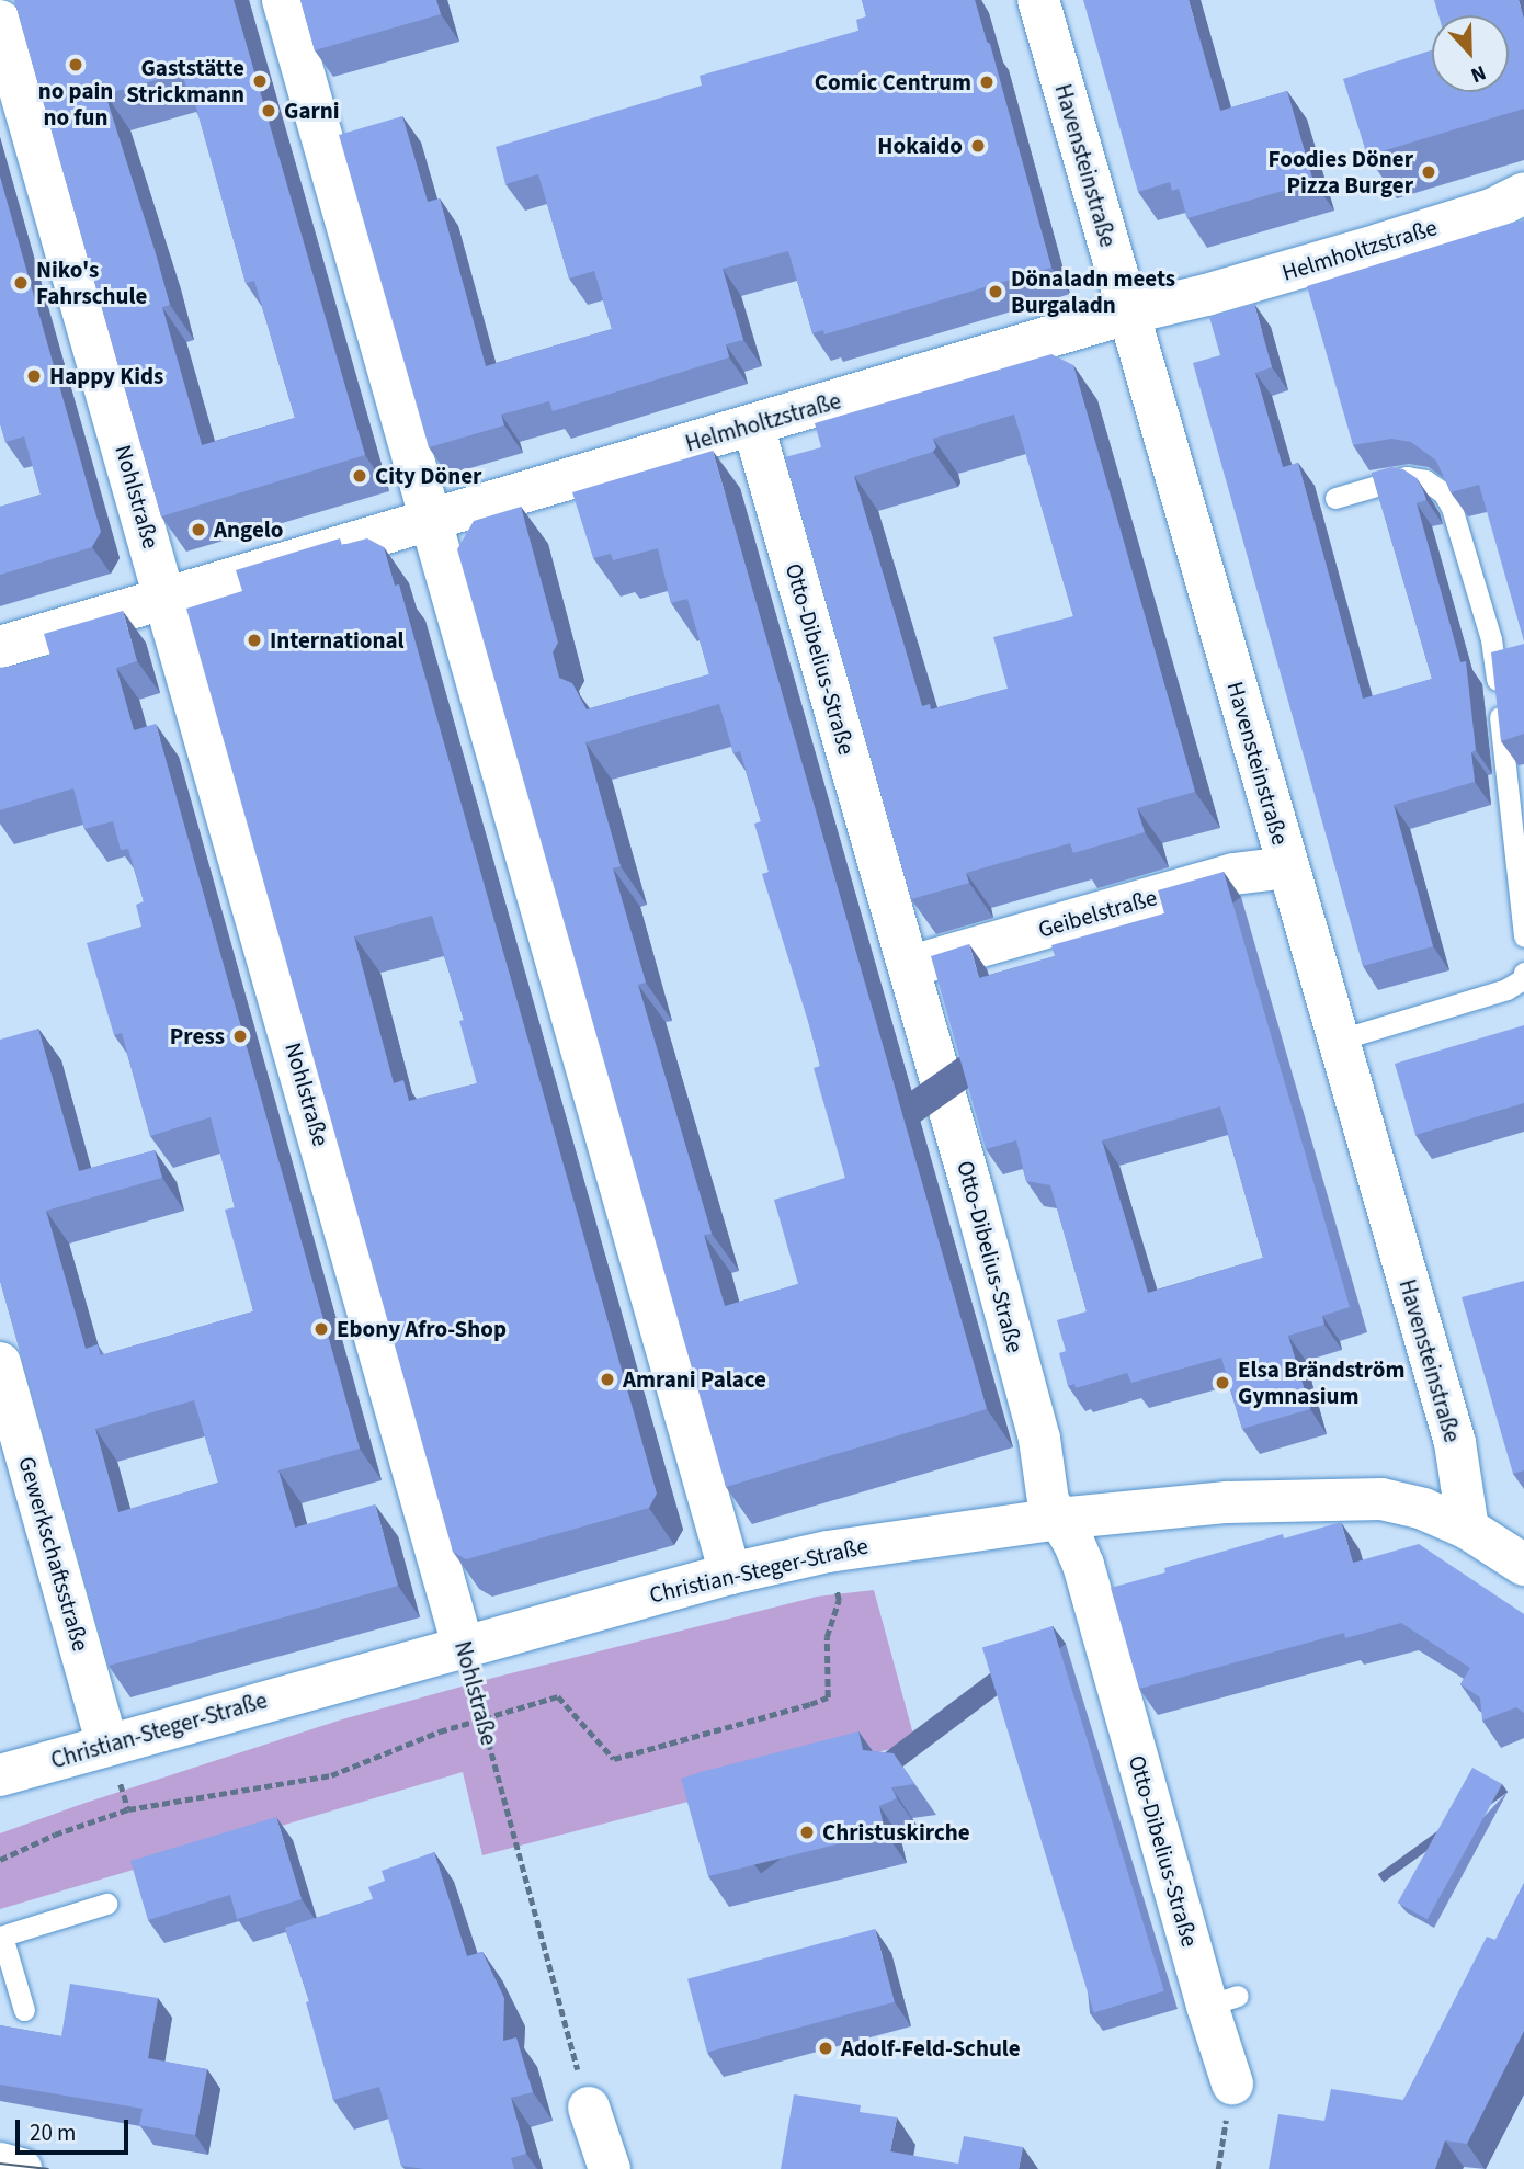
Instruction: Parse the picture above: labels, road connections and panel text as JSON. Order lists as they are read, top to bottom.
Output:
{
  "streets": {
    "street": [
      "Havensteinstraße",
      "Helmholtzstraße",
      "Nohlstraße",
      "Otto-Dibelius-Straße",
      "Geibelstraße",
      "Gewerkschaftsstraße",
      "Christian-Steger-Straße"
    ]
  },
  "crossings": [
    ["Havensteinstraße", "Helmholtzstraße"],
    ["Havensteinstraße", "Geibelstraße"],
    ["Havensteinstraße", "Christian-Steger-Straße"],
    ["Helmholtzstraße", "Nohlstraße"],
    ["Helmholtzstraße", "Otto-Dibelius-Straße"],
    ["Nohlstraße", "Christian-Steger-Straße"],
    ["Otto-Dibelius-Straße", "Geibelstraße"],
    ["Otto-Dibelius-Straße", "Christian-Steger-Straße"],
    ["Gewerkschaftsstraße", "Christian-Steger-Straße"]
  ],
  "places": [
    "no pain no fun",
    "Gaststätte Strickmann",
    "Comic Centrum",
    "Garni",
    "Hokaido",
    "Foodies Döner Pizza Burger",
    "Niko's Fahrschule",
    "Dönaladn meets Burgaladn",
    "Happy Kids",
    "City Döner",
    "Angelo",
    "International",
    "Press",
    "Ebony Afro-Shop",
    "Amrani Palace",
    "Elsa Brändström Gymnasium",
    "Christuskirche",
    "Adolf-Feld-Schule"
  ],
  "scale_bar": "20 m",
  "north": "bottom"
}
